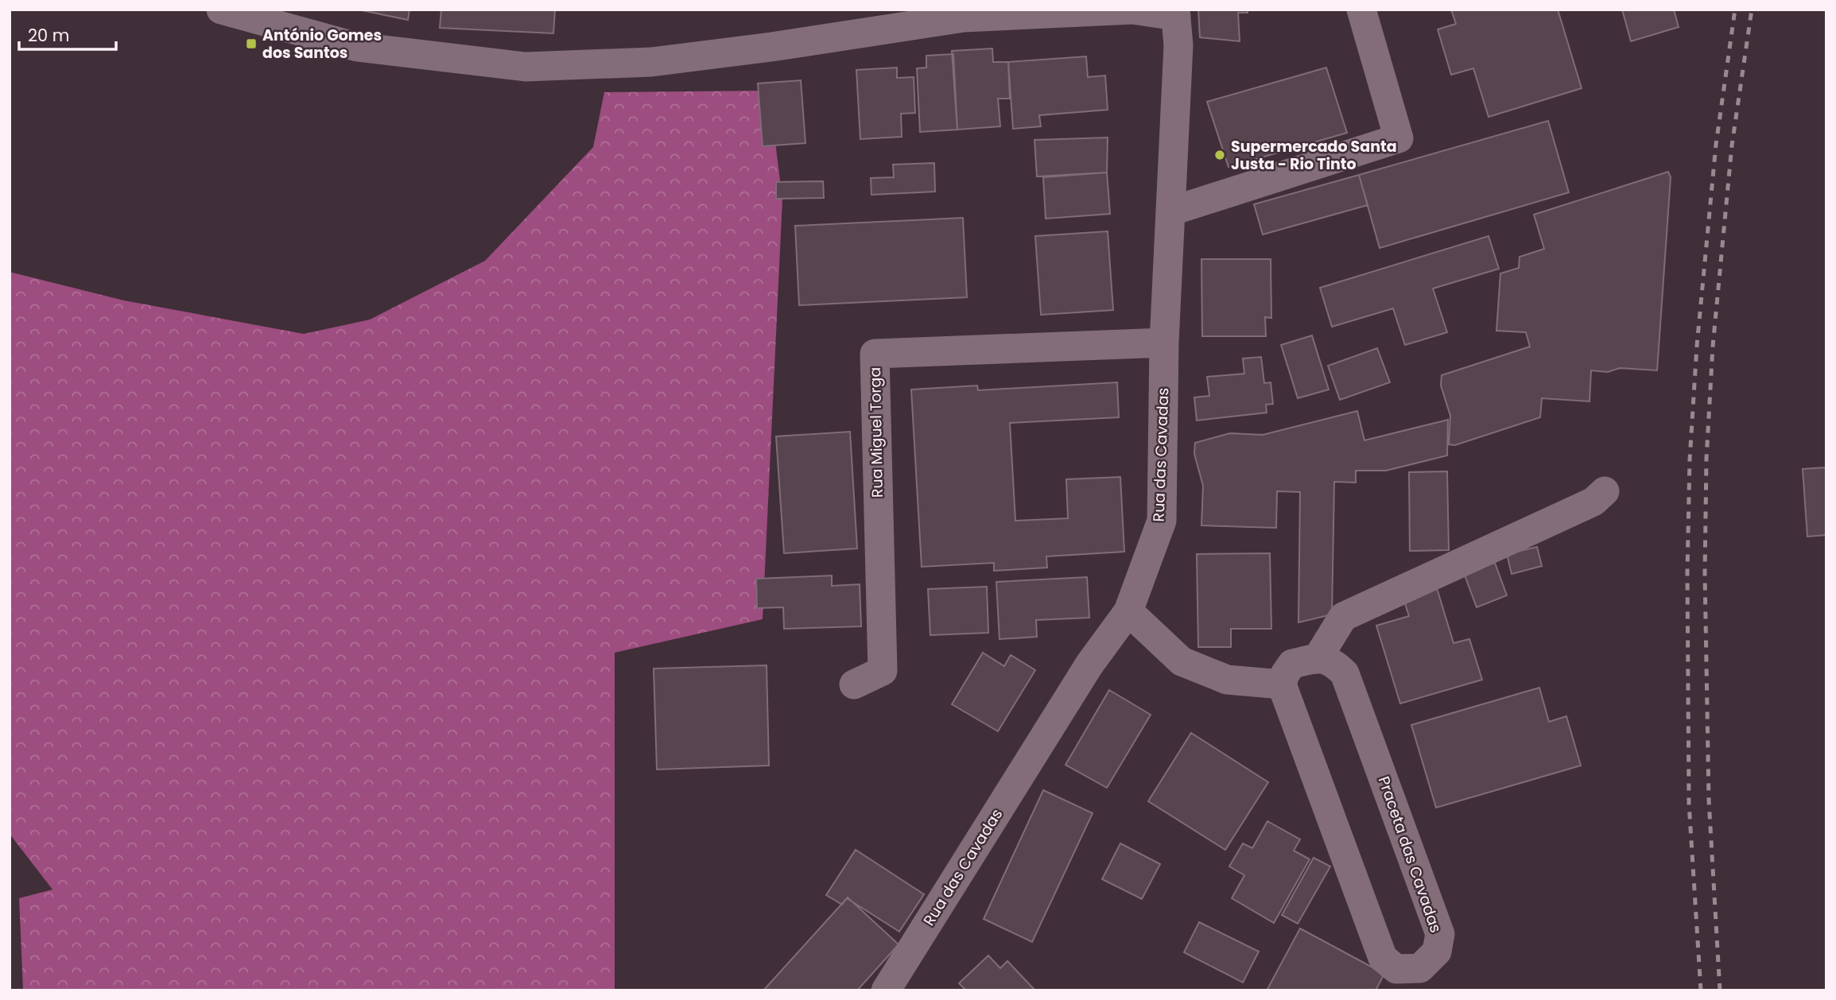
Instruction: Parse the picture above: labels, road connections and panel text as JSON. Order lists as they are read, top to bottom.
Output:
{
  "streets": {
    "street": ["Rua Miguel Torga", "Rua das Cavadas", "Praceta das Cavadas"]
  },
  "crossings": [
    ["Rua Miguel Torga", "Rua das Cavadas"]
  ],
  "places": {
    "transit": ["António Gomes dos Santos"],
    "other": ["Supermercado Santa Justa - Rio Tinto"]
  },
  "scale_bar": "20 m"
}
